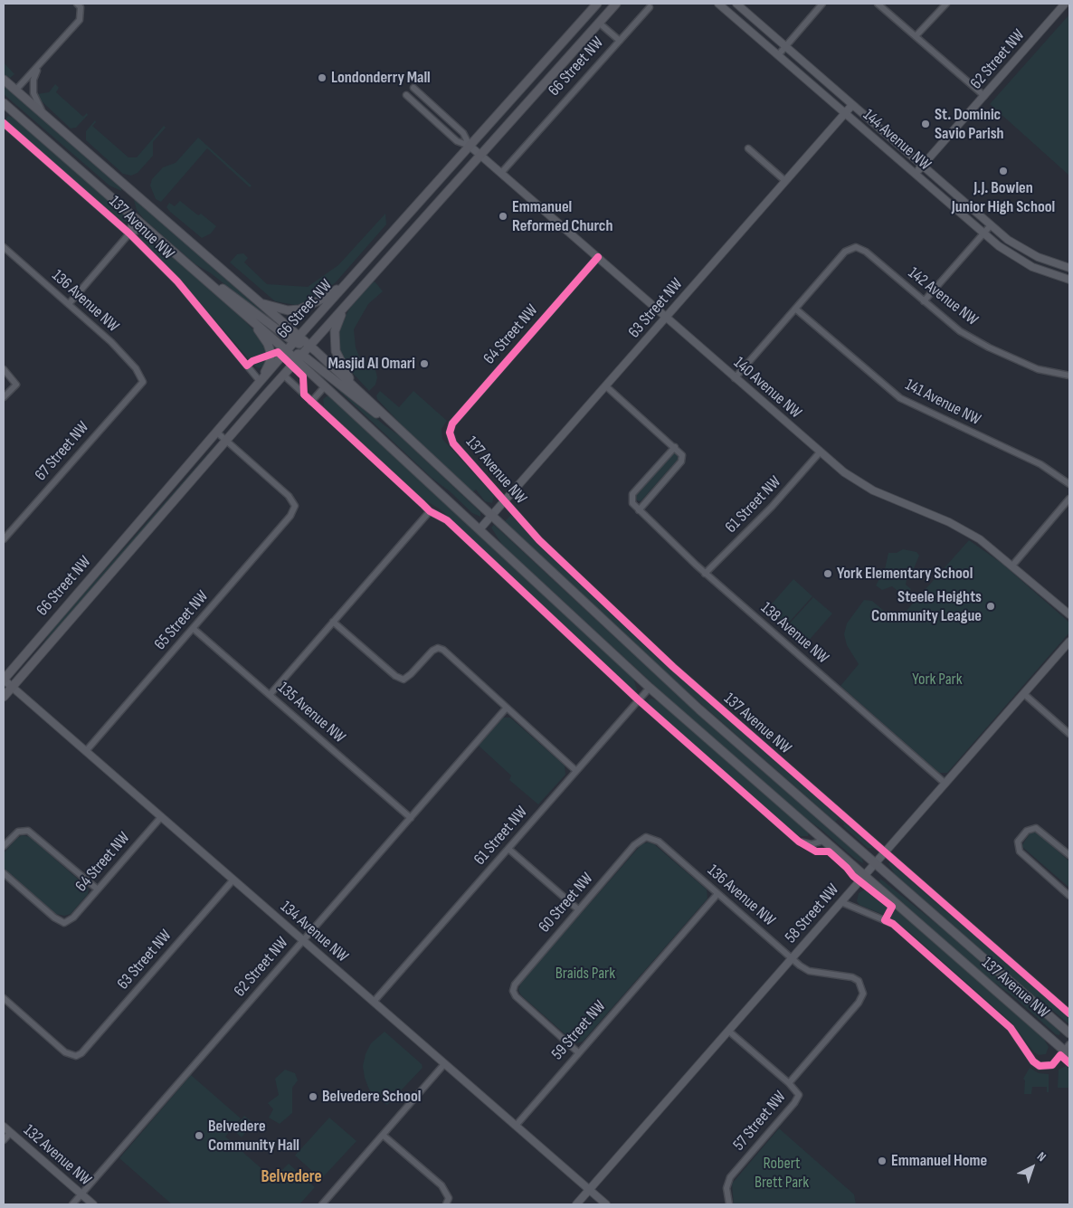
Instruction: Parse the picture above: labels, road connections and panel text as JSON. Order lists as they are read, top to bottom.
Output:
{
  "streets": {
    "main road": ["66 Street NW", "137 Avenue NW"],
    "street": [
      "62 Street NW",
      "144 Avenue NW",
      "142 Avenue NW",
      "136 Avenue NW",
      "63 Street NW",
      "64 Street NW",
      "140 Avenue NW",
      "141 Avenue NW",
      "67 Street NW",
      "61 Street NW",
      "65 Street NW",
      "138 Avenue NW",
      "135 Avenue NW",
      "60 Street NW",
      "58 Street NW",
      "134 Avenue NW",
      "59 Street NW",
      "57 Street NW",
      "132 Avenue NW"
    ]
  },
  "crossings": [
    ["62 Street NW", "144 Avenue NW"],
    ["62 Street NW", "135 Avenue NW"],
    ["62 Street NW", "134 Avenue NW"],
    ["62 Street NW", "132 Avenue NW"],
    ["66 Street NW", "137 Avenue NW"],
    ["66 Street NW", "140 Avenue NW"],
    ["66 Street NW", "65 Street NW"],
    ["66 Street NW", "134 Avenue NW"],
    ["144 Avenue NW", "63 Street NW"],
    ["137 Avenue NW", "63 Street NW"],
    ["137 Avenue NW", "64 Street NW"],
    ["137 Avenue NW", "61 Street NW"],
    ["137 Avenue NW", "58 Street NW"],
    ["142 Avenue NW", "141 Avenue NW"],
    ["136 Avenue NW", "67 Street NW"],
    ["136 Avenue NW", "60 Street NW"],
    ["136 Avenue NW", "58 Street NW"],
    ["136 Avenue NW", "59 Street NW"],
    ["136 Avenue NW", "57 Street NW"],
    ["63 Street NW", "140 Avenue NW"],
    ["63 Street NW", "134 Avenue NW"],
    ["64 Street NW", "140 Avenue NW"],
    ["64 Street NW", "134 Avenue NW"],
    ["140 Avenue NW", "61 Street NW"],
    ["61 Street NW", "138 Avenue NW"],
    ["61 Street NW", "134 Avenue NW"],
    ["65 Street NW", "135 Avenue NW"],
    ["65 Street NW", "134 Avenue NW"],
    ["138 Avenue NW", "58 Street NW"],
    ["60 Street NW", "59 Street NW"],
    ["58 Street NW", "134 Avenue NW"],
    ["134 Avenue NW", "59 Street NW"]
  ],
  "districts": ["Belvedere"],
  "parks": ["York Park", "Braids Park", "Robert Brett Park"],
  "places": [
    "Londonderry Mall",
    "St. Dominic Savio Parish",
    "J.J. Bowlen Junior High School",
    "Emmanuel Reformed Church",
    "Masjid Al Omari",
    "York Elementary School",
    "Steele Heights Community League",
    "Belvedere School",
    "Belvedere Community Hall",
    "Emmanuel Home"
  ],
  "north": "top right"
}
